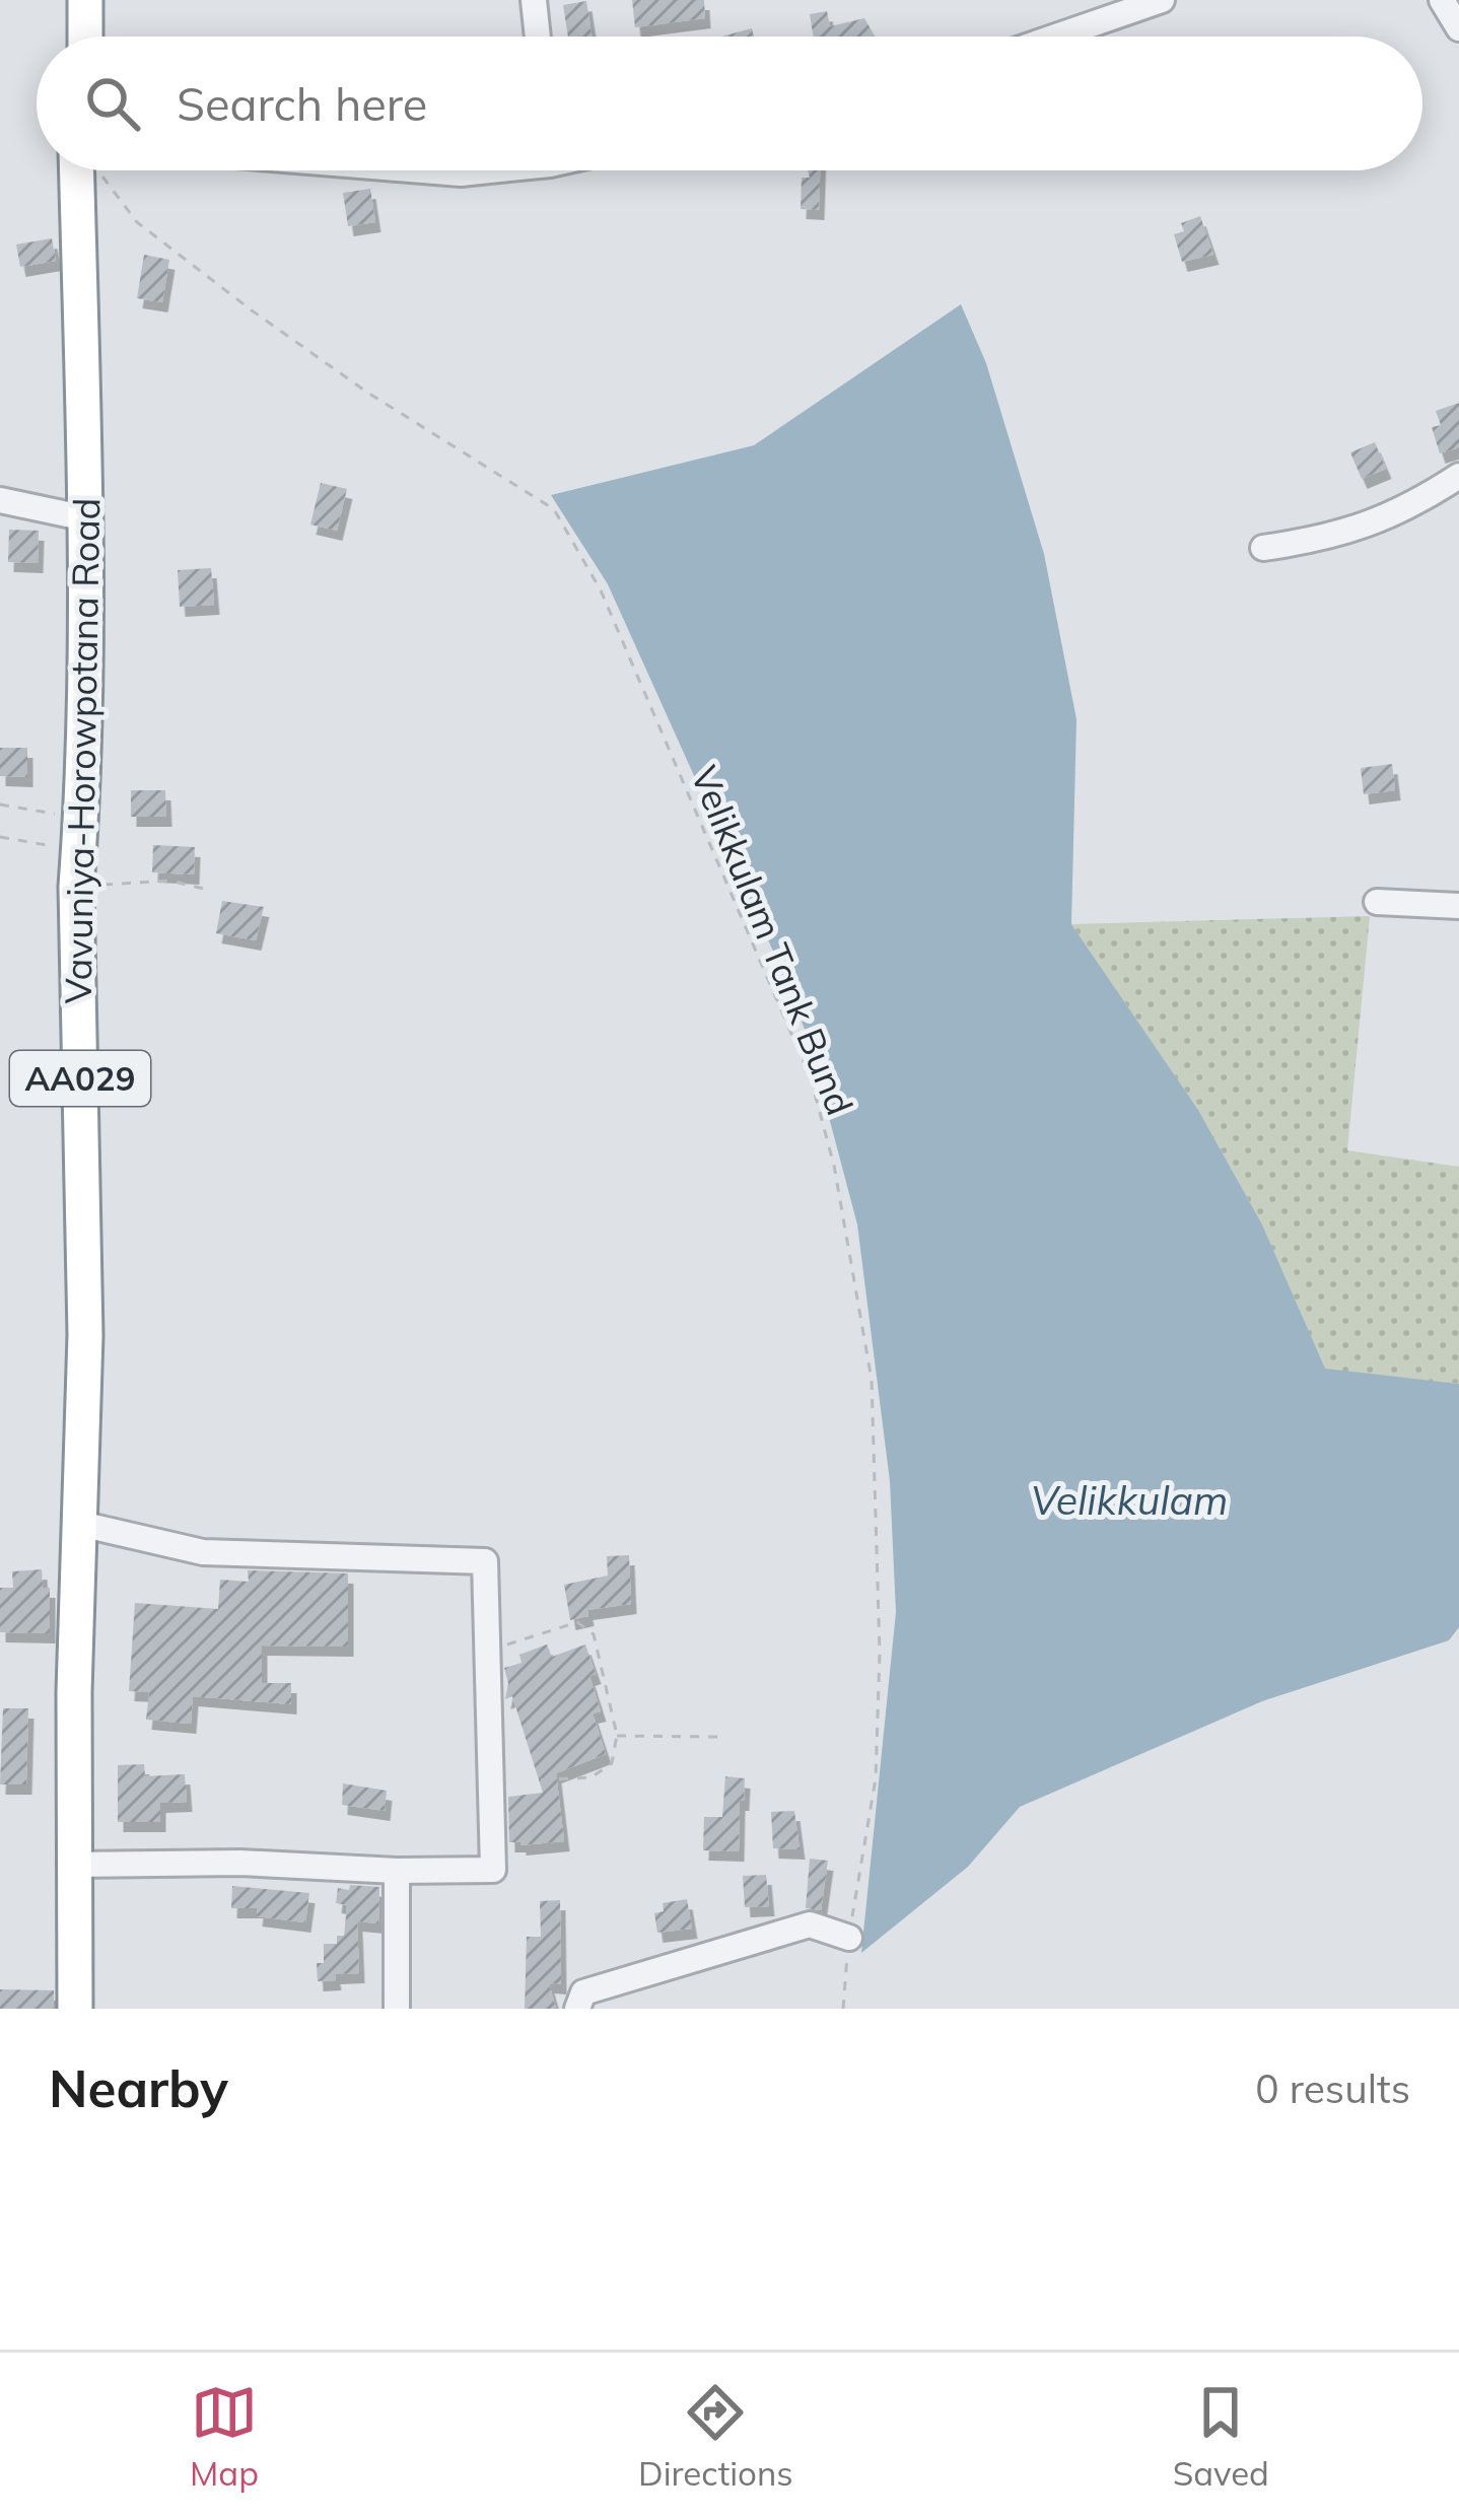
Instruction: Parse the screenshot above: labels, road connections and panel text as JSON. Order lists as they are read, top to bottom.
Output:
{
  "streets": {
    "highway": ["Vavuniya-Horowpotana Road", "AA029"],
    "path": ["Velikkulam Tank Bund"]
  },
  "water": ["Velikkulam"],
  "page": {
    "search": "Search here",
    "heading": ["Nearby", "0 results"],
    "nav": ["Map", "Directions", "Saved"]
  }
}
